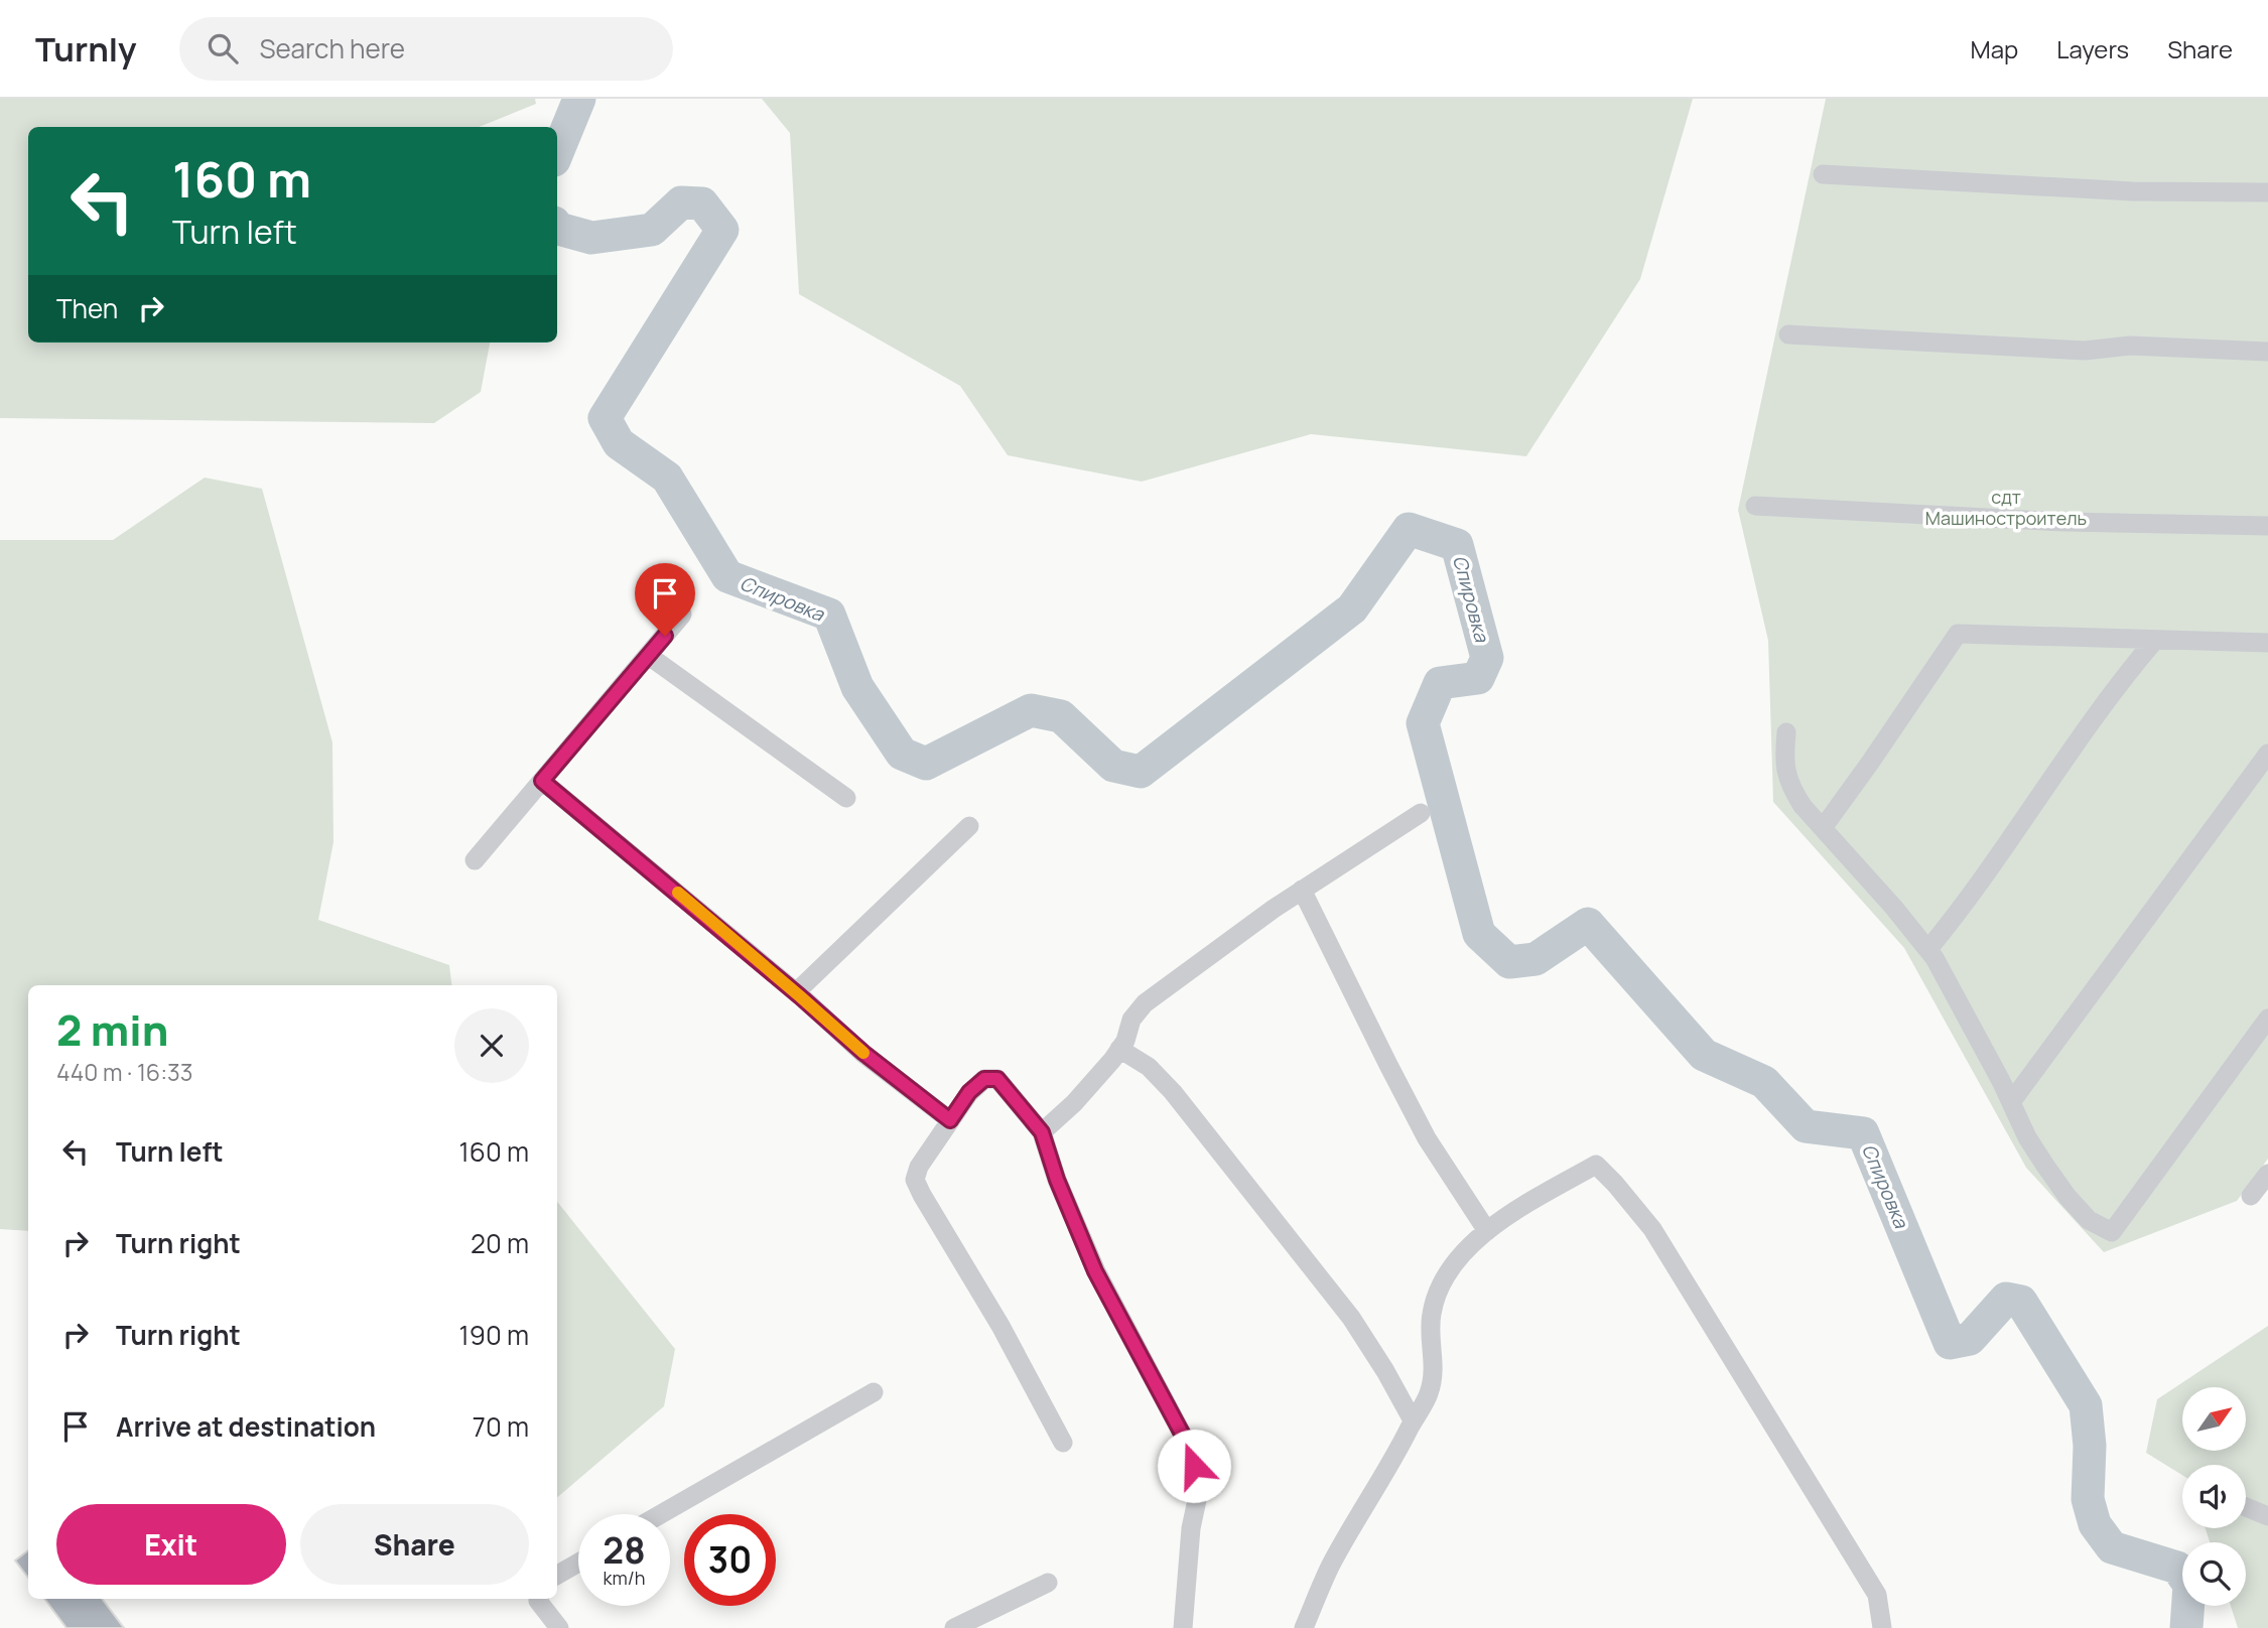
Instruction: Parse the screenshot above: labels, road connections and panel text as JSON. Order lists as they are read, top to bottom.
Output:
{
  "water": ["Спировка"],
  "parks": ["сдт Машиностроитель"],
  "north": "top right",
  "page": {
    "header": "Turnly",
    "search": "Search here",
    "nav": ["Map", "Layers", "Share"],
    "turn": ["160 m", "Turn left"],
    "then": "Then",
    "heading": ["2 min", "440 m · 16:33"],
    "list": [
      {
        "name": "Turn left",
        "value": "160 m"
      },
      {
        "name": "Turn right",
        "value": "20 m"
      },
      {
        "name": "Turn right",
        "value": "190 m"
      },
      {
        "name": "Arrive at destination",
        "value": "70 m"
      }
    ],
    "buttons": ["Exit", "Share"],
    "speed": "28 km/h",
    "limit": "30"
  }
}
